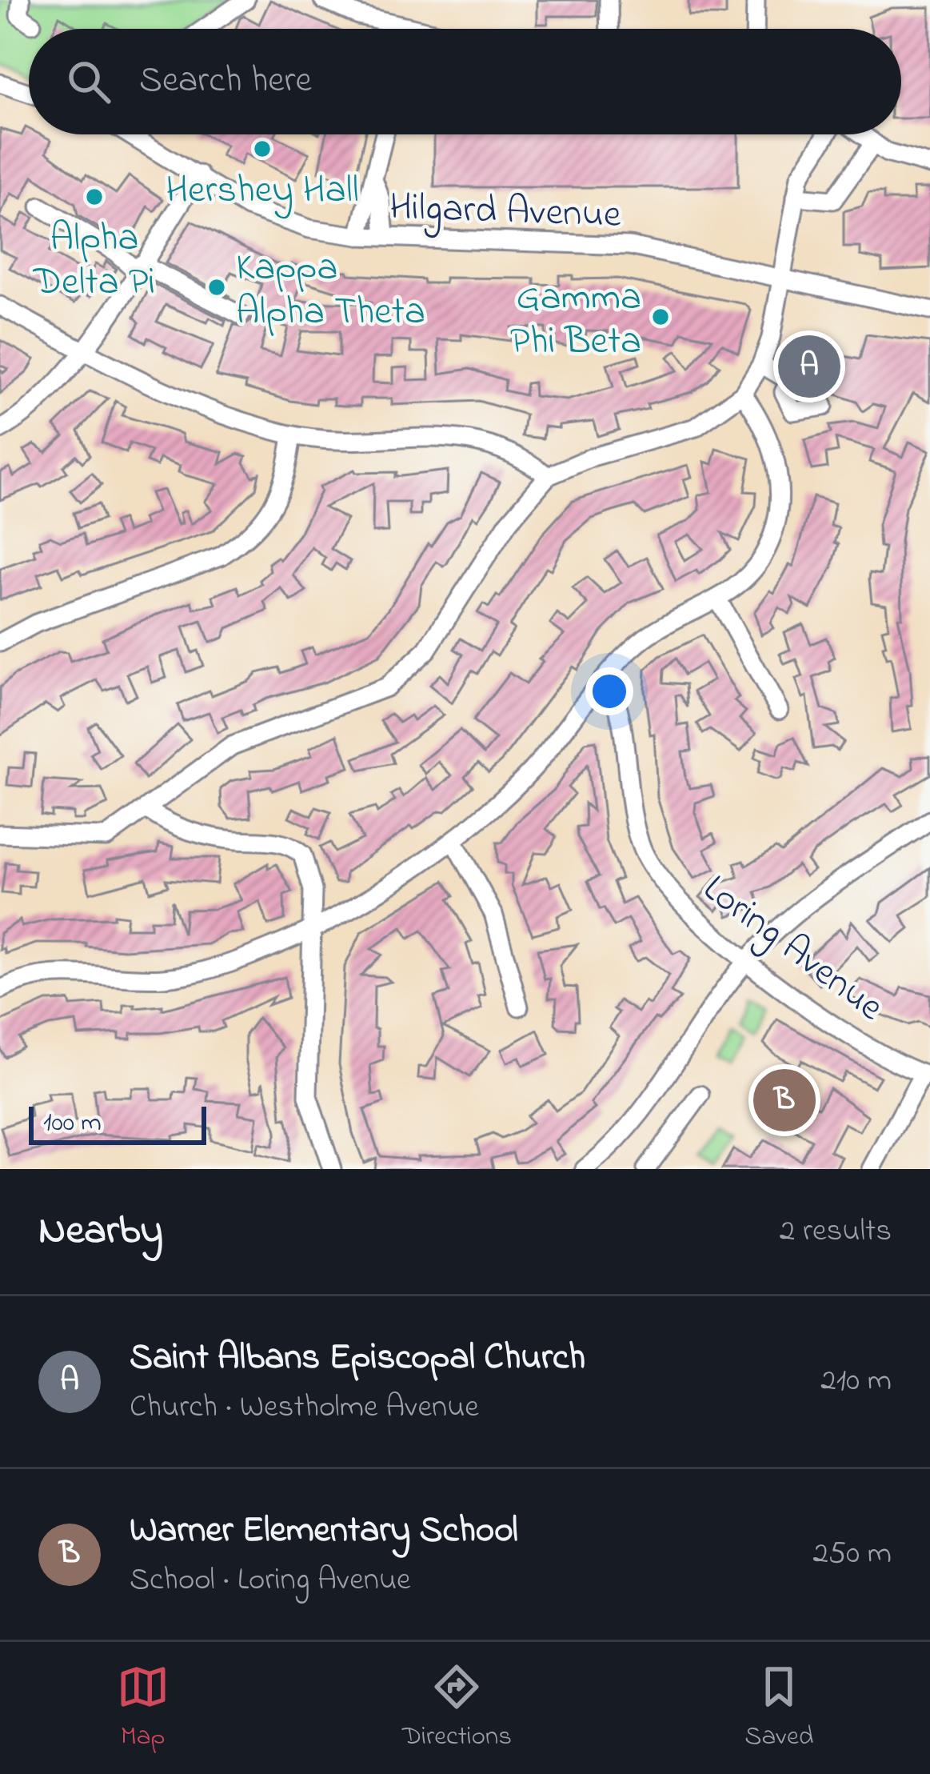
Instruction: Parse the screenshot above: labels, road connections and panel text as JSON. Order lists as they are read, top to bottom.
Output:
{
  "streets": {
    "street": ["Hilgard Avenue", "Loring Avenue"]
  },
  "places": [
    "Hershey Hall",
    "Alpha Delta Pi",
    "Kappa Alpha Theta",
    "Gamma Phi Beta"
  ],
  "scale_bar": "100 m",
  "page": {
    "search": "Search here",
    "pins": ["A", "B"],
    "scale": "100 m",
    "heading": ["Nearby", "2 results"],
    "list": [
      {
        "mark": "A",
        "name": "Saint Albans Episcopal Church",
        "note": "Church · Westholme Avenue",
        "value": "210 m"
      },
      {
        "mark": "B",
        "name": "Warner Elementary School",
        "note": "School · Loring Avenue",
        "value": "250 m"
      }
    ],
    "nav": ["Map", "Directions", "Saved"]
  }
}
